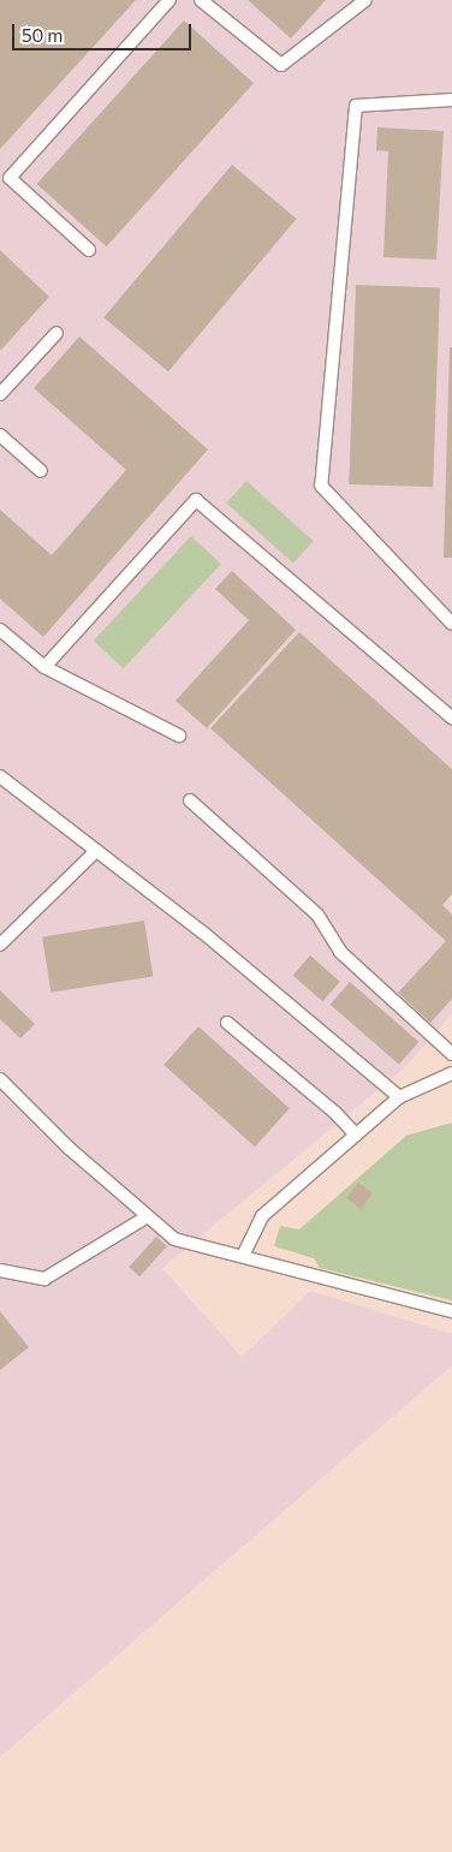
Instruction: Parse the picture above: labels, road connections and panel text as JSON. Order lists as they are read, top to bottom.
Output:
{
  "scale_bar": "50 m"
}
